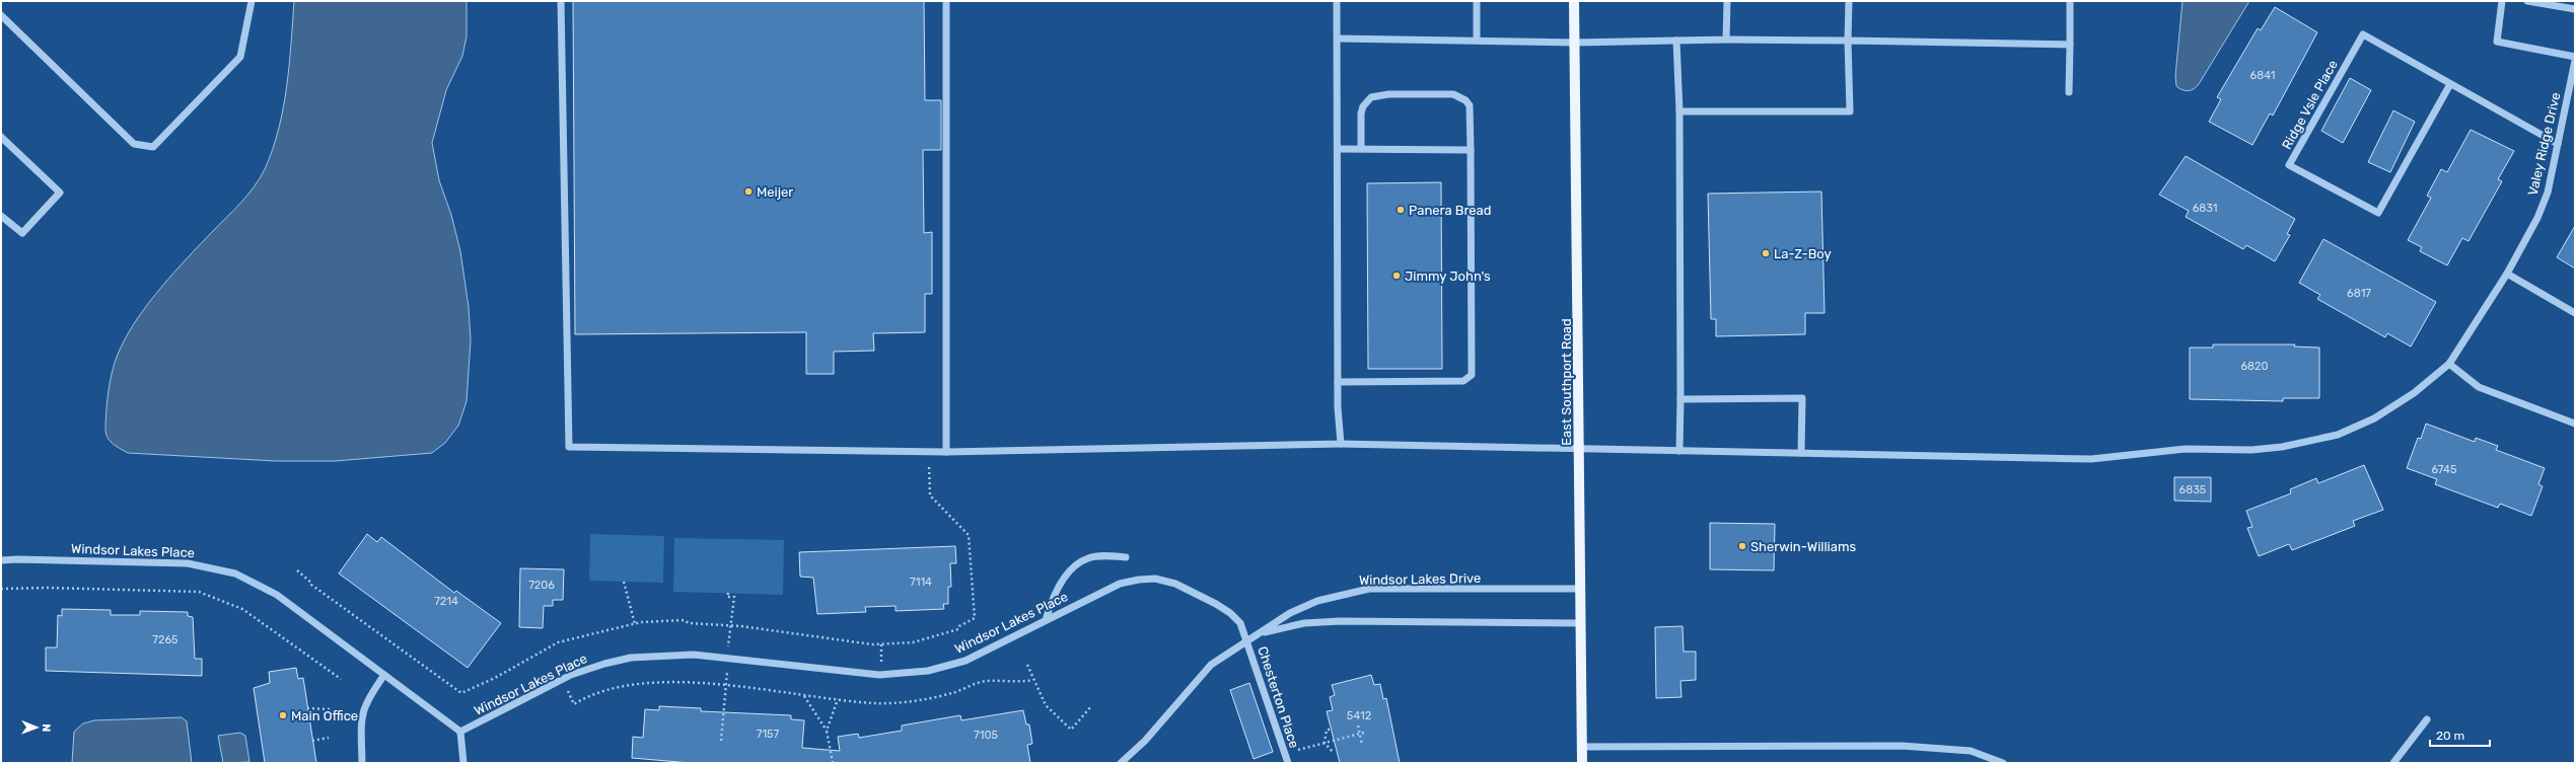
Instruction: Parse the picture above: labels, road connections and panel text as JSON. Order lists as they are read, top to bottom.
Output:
{
  "streets": {
    "main road": ["East Southport Road"],
    "street": [
      "Ridge Vsle Place",
      "Valey Ridge Drive",
      "Windsor Lakes Place",
      "Windsor Lakes Drive",
      "Chesterton Place"
    ]
  },
  "crossings": [
    ["Ridge Vsle Place", "Valey Ridge Drive"],
    ["Valey Ridge Drive", "East Southport Road"],
    ["East Southport Road", "Windsor Lakes Drive"],
    ["Windsor Lakes Place", "Windsor Lakes Drive"],
    ["Windsor Lakes Place", "Chesterton Place"],
    ["Windsor Lakes Drive", "Chesterton Place"]
  ],
  "places": [
    "Meijer",
    "Panera Bread",
    "La-Z-Boy",
    "Jimmy John's",
    "Sherwin-Williams",
    "Main Office"
  ],
  "house_numbers": [
    "6841",
    "6831",
    "6817",
    "6820",
    "6745",
    "6835",
    "7114",
    "7206",
    "7214",
    "7265",
    "5412",
    "7157",
    "7105"
  ],
  "scale_bar": "20 m",
  "north": "right"
}
